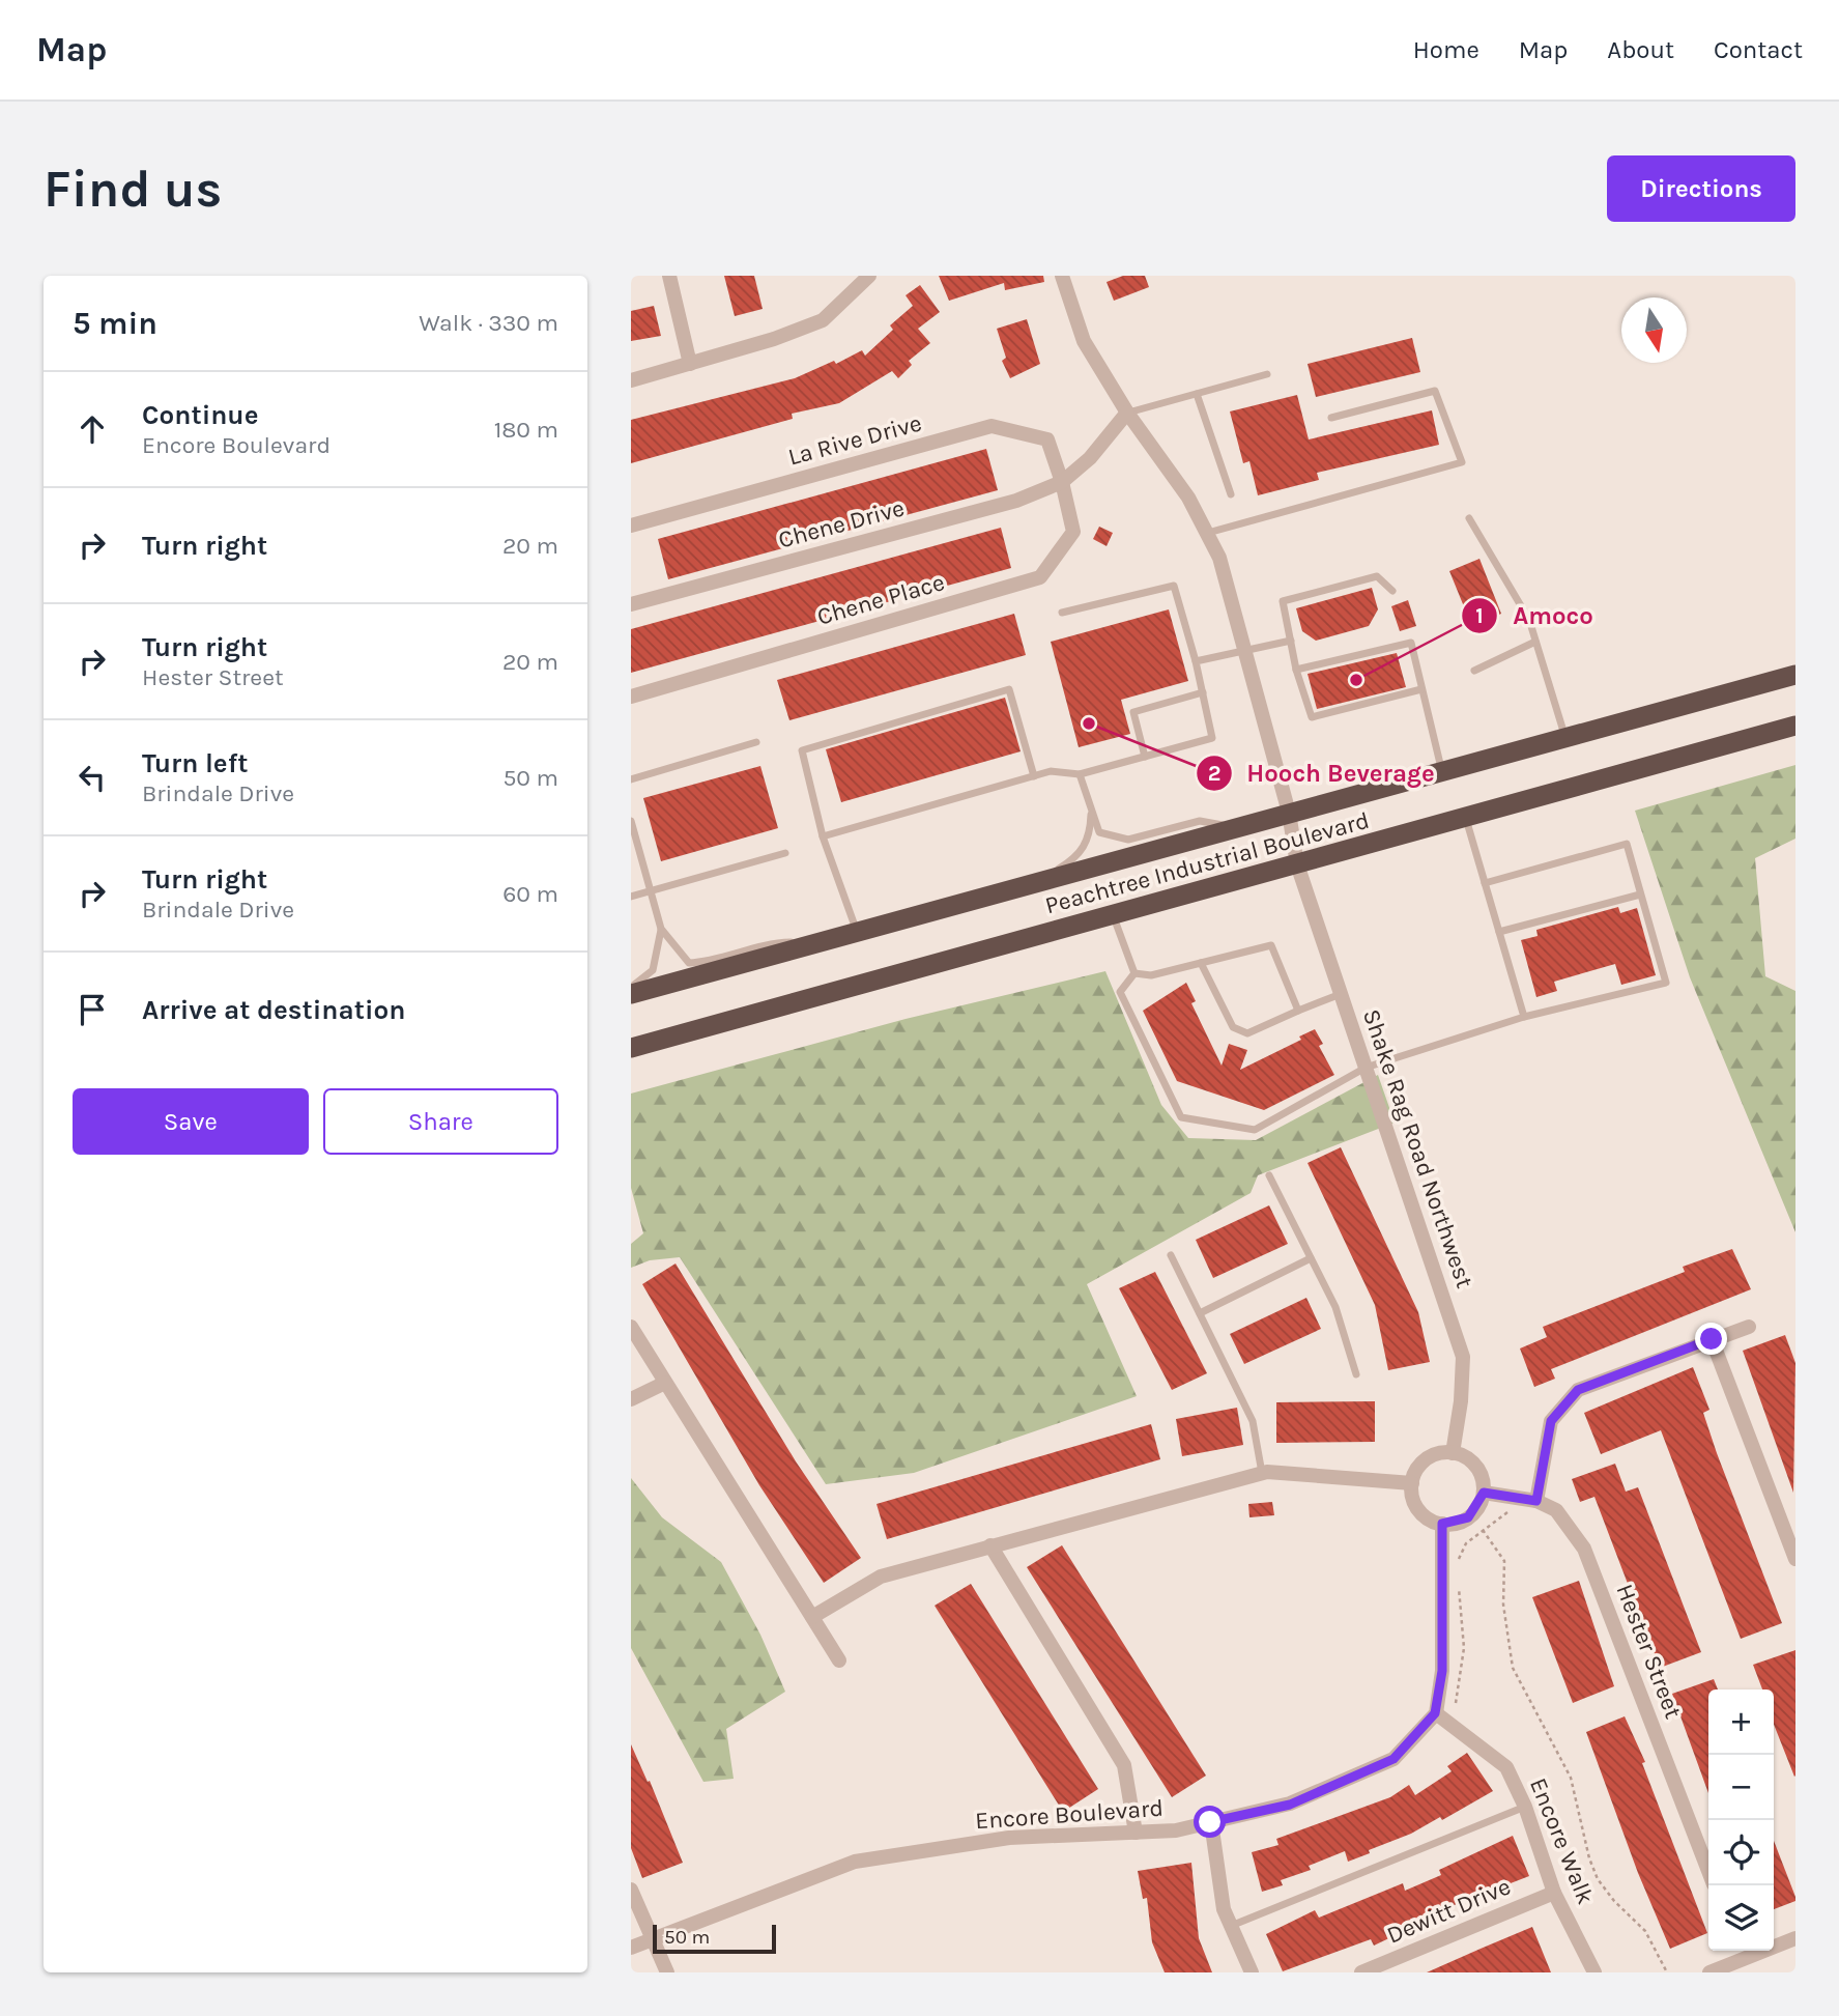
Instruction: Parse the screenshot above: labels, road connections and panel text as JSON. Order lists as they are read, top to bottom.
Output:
{
  "streets": {
    "highway": ["Peachtree Industrial Boulevard"],
    "street": [
      "La Rive Drive",
      "Chene Drive",
      "Chene Place",
      "Shake Rag Road Northwest",
      "Hester Street",
      "Encore Boulevard",
      "Encore Walk",
      "Dewitt Drive"
    ]
  },
  "crossings": [
    ["La Rive Drive", "Chene Drive"],
    ["La Rive Drive", "Chene Place"],
    ["Chene Drive", "Chene Place"],
    ["Chene Drive", "Shake Rag Road Northwest"],
    ["Peachtree Industrial Boulevard", "Shake Rag Road Northwest"],
    ["Shake Rag Road Northwest", "Hester Street"],
    ["Encore Boulevard", "Encore Walk"],
    ["Encore Walk", "Dewitt Drive"]
  ],
  "places": ["Amoco", "Hooch Beverage"],
  "scale_bar": "50 m",
  "north": "bottom",
  "page": {
    "header": "Map",
    "nav": [
      "Home",
      "Map",
      "About",
      "Contact"
    ],
    "buttons": [
      "Directions",
      ["Save", "Share"]
    ],
    "title": "Find us",
    "heading": ["5 min", "Walk · 330 m"],
    "list": [
      ["Continue", "Encore Boulevard", "180 m"],
      ["Turn right", "20 m"],
      ["Turn right", "Hester Street", "20 m"],
      ["Turn left", "Brindale Drive", "50 m"],
      ["Turn right", "Brindale Drive", "60 m"],
      "Arrive at destination"
    ],
    "map_buttons": ["+", "−"],
    "scale": "50 m"
  }
}
